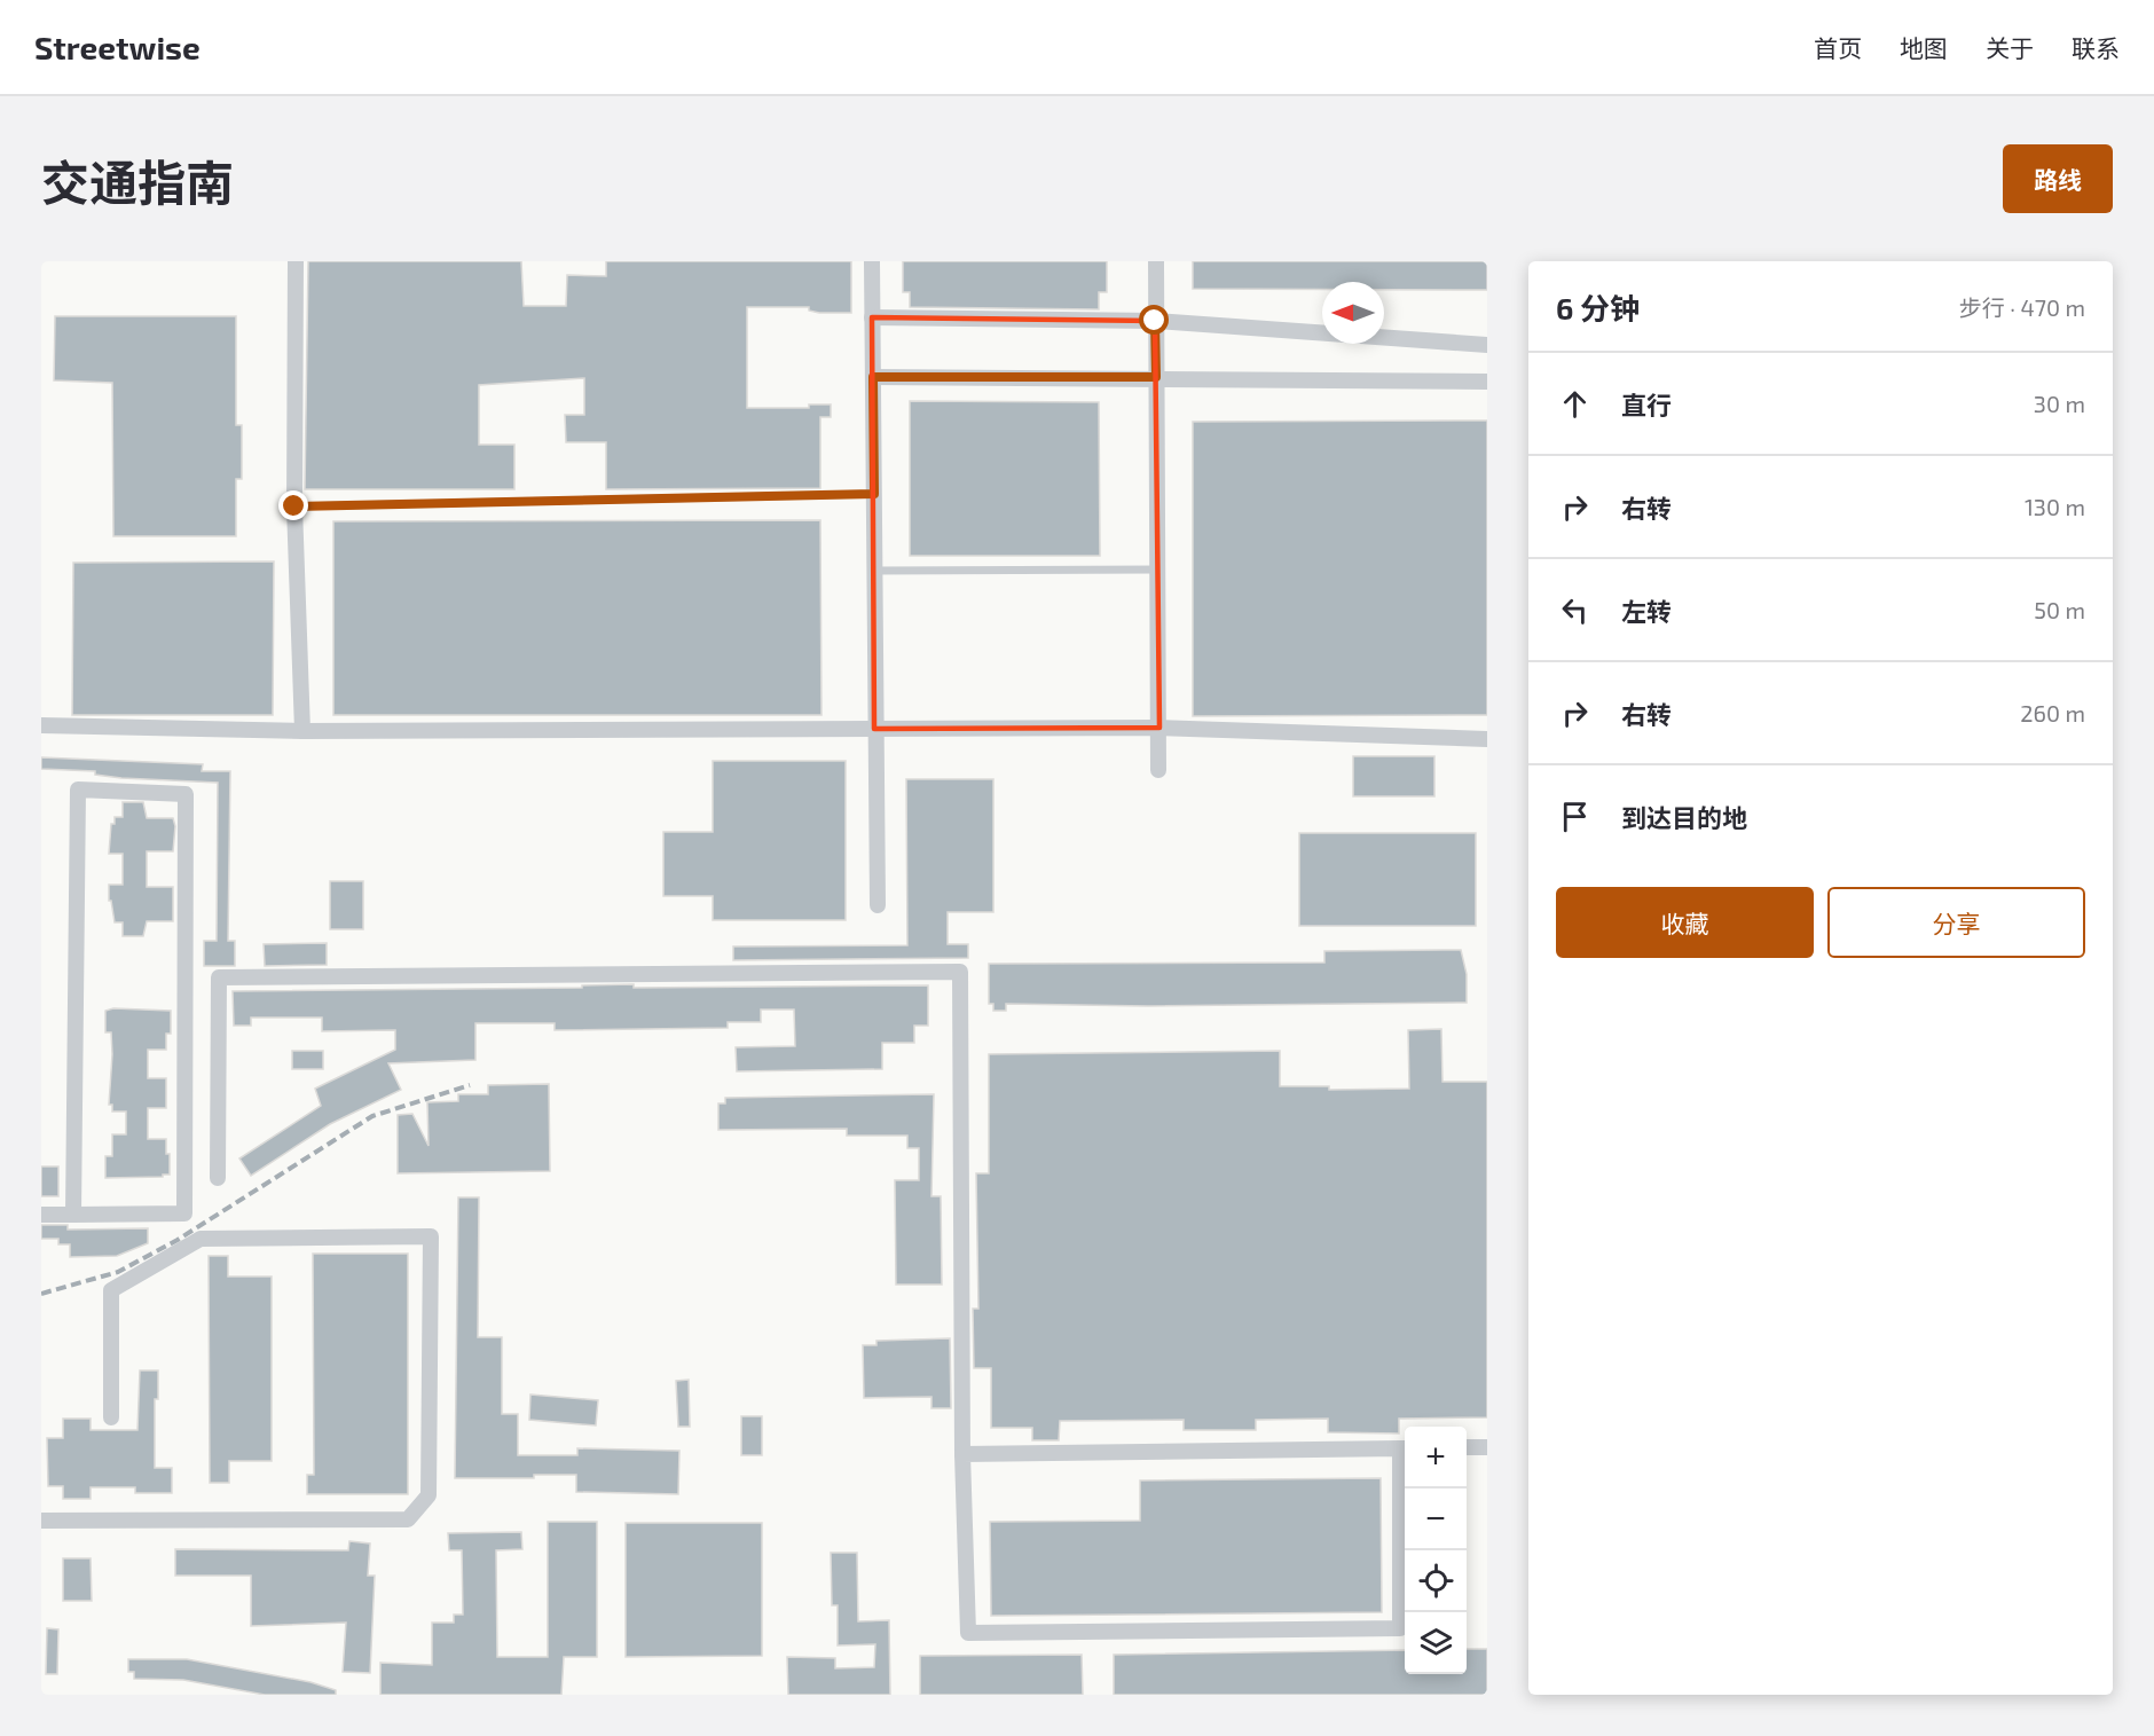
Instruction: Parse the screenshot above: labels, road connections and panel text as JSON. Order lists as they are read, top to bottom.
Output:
{
  "north": "left",
  "page": {
    "header": "Streetwise",
    "nav": [
      "首页",
      "地图",
      "关于",
      "联系"
    ],
    "title": "交通指南",
    "buttons": [
      "路线",
      ["收藏", "分享"]
    ],
    "heading": ["6 分钟", "步行 · 470 m"],
    "list": [
      ["直行", "30 m"],
      ["右转", "130 m"],
      ["左转", "50 m"],
      ["右转", "260 m"],
      "到达目的地"
    ],
    "map_buttons": ["+", "−"]
  }
}
